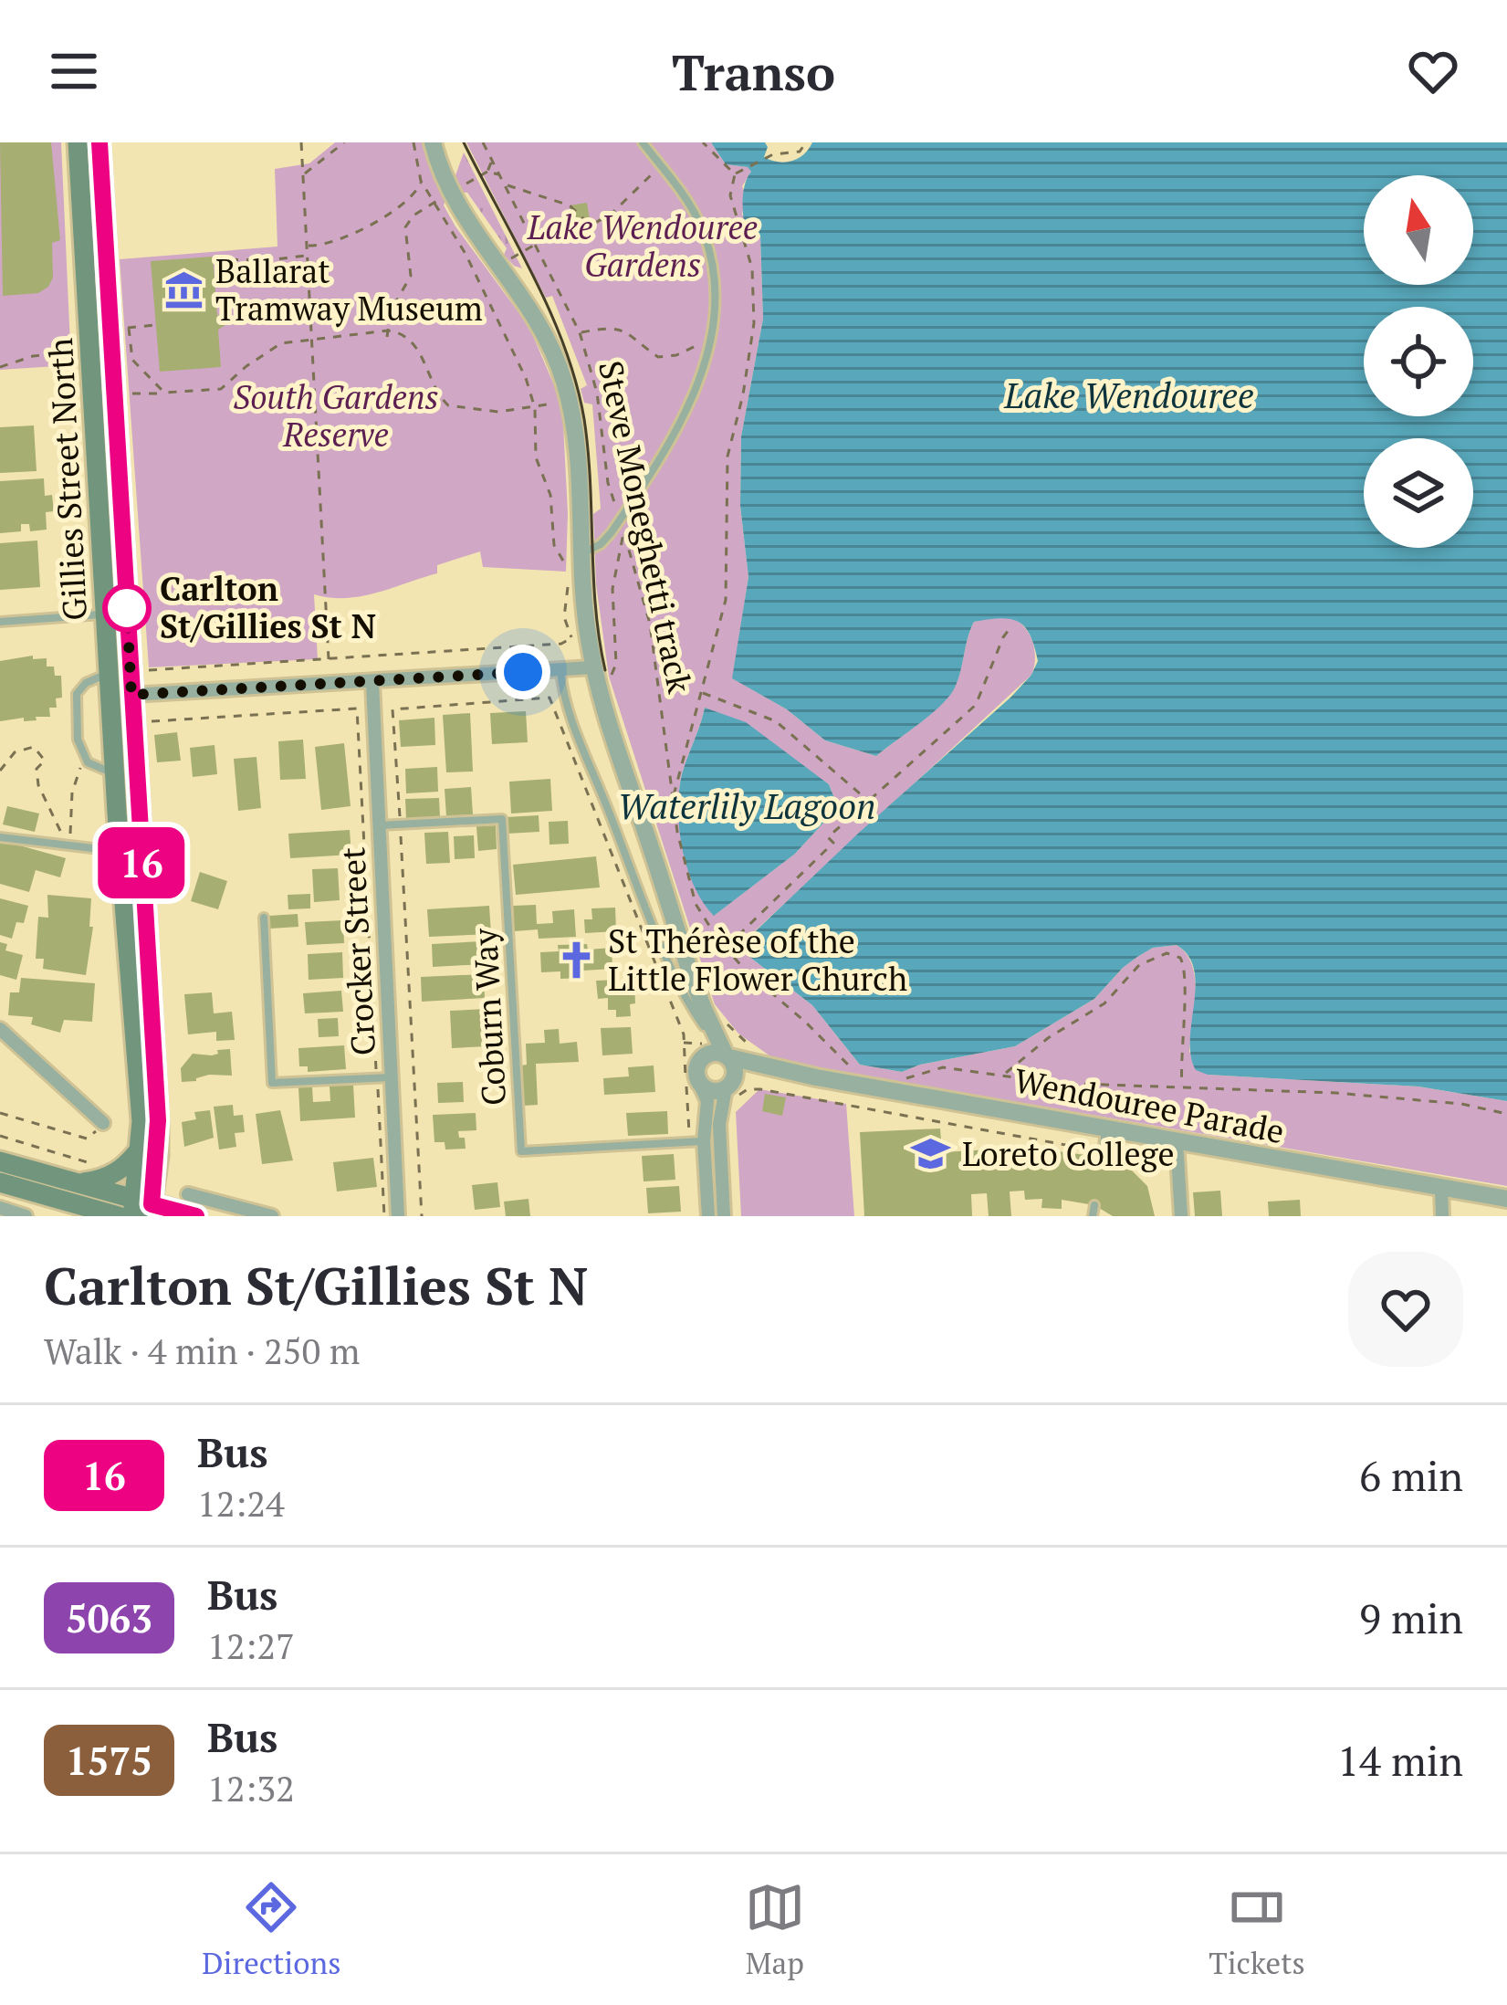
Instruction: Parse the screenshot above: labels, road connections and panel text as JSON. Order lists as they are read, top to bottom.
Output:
{
  "streets": {
    "main road": ["Gillies Street North"],
    "street": ["Crocker Street", "Wendouree Parade"],
    "lane": ["Coburn Way"],
    "path": ["Steve Moneghetti track"]
  },
  "crossings": [
    ["Crocker Street", "Coburn Way"]
  ],
  "water": ["Lake Wendouree", "Waterlily Lagoon"],
  "parks": ["Lake Wendouree Gardens", "South Gardens Reserve"],
  "places": {
    "museum": ["Ballarat Tramway Museum"],
    "other": ["Carlton St/Gillies St N"],
    "church": ["St Thérèse of the Little Flower Church"],
    "school or university": ["Loreto College"]
  },
  "lines": ["bus line 16"],
  "north": "top",
  "page": {
    "header": "Transo",
    "on_map": "16",
    "heading": ["Carlton St/Gillies St N", "Walk · 4 min · 250 m"],
    "list": [
      {
        "mark": "16",
        "name": "Bus",
        "note": "12:24",
        "value": "6 min"
      },
      {
        "mark": "5063",
        "name": "Bus",
        "note": "12:27",
        "value": "9 min"
      },
      {
        "mark": "1575",
        "name": "Bus",
        "note": "12:32",
        "value": "14 min"
      }
    ],
    "tabs": ["Directions", "Map", "Tickets"]
  }
}
